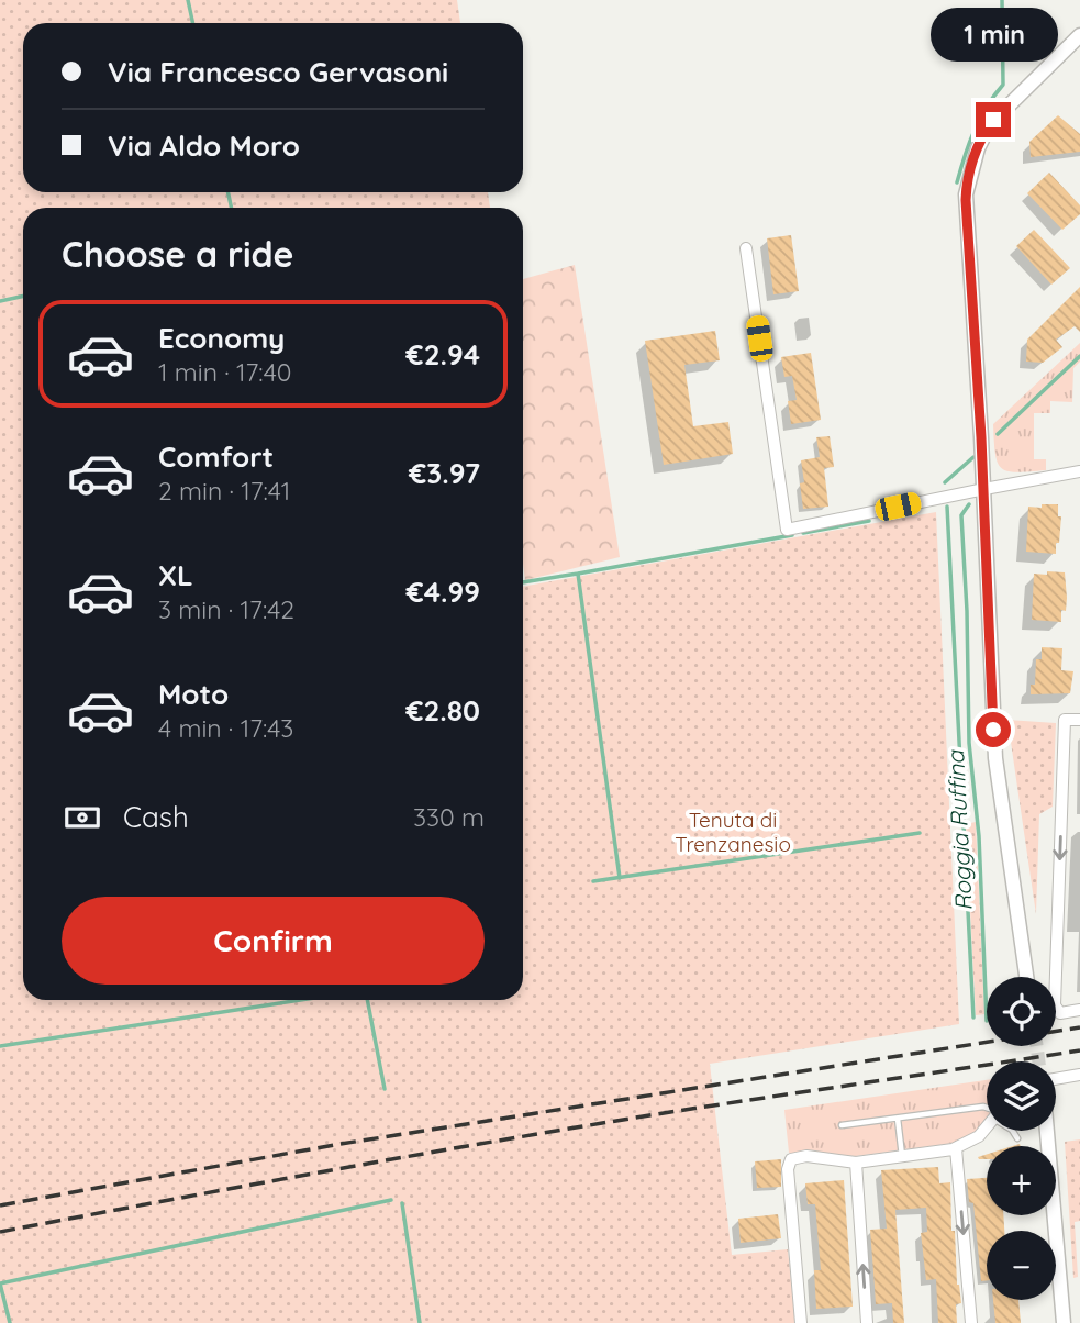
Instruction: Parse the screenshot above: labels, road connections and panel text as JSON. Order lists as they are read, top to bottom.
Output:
{
  "water": ["Roggia Ruffina"],
  "parks": ["Tenuta di Trenzanesio"],
  "page": {
    "bubble": "1 min",
    "banner": ["Via Francesco Gervasoni", "Via Aldo Moro"],
    "heading": "Choose a ride",
    "list": [
      {
        "name": "Economy",
        "note": "1 min · 17:40",
        "value": "€2.94"
      },
      {
        "name": "Comfort",
        "note": "2 min · 17:41",
        "value": "€3.97"
      },
      {
        "name": "XL",
        "note": "3 min · 17:42",
        "value": "€4.99"
      },
      {
        "name": "Moto",
        "note": "4 min · 17:43",
        "value": "€2.80"
      }
    ],
    "pay": ["Cash", "330 m"],
    "buttons": "Confirm",
    "map_buttons": ["+", "−"]
  }
}
